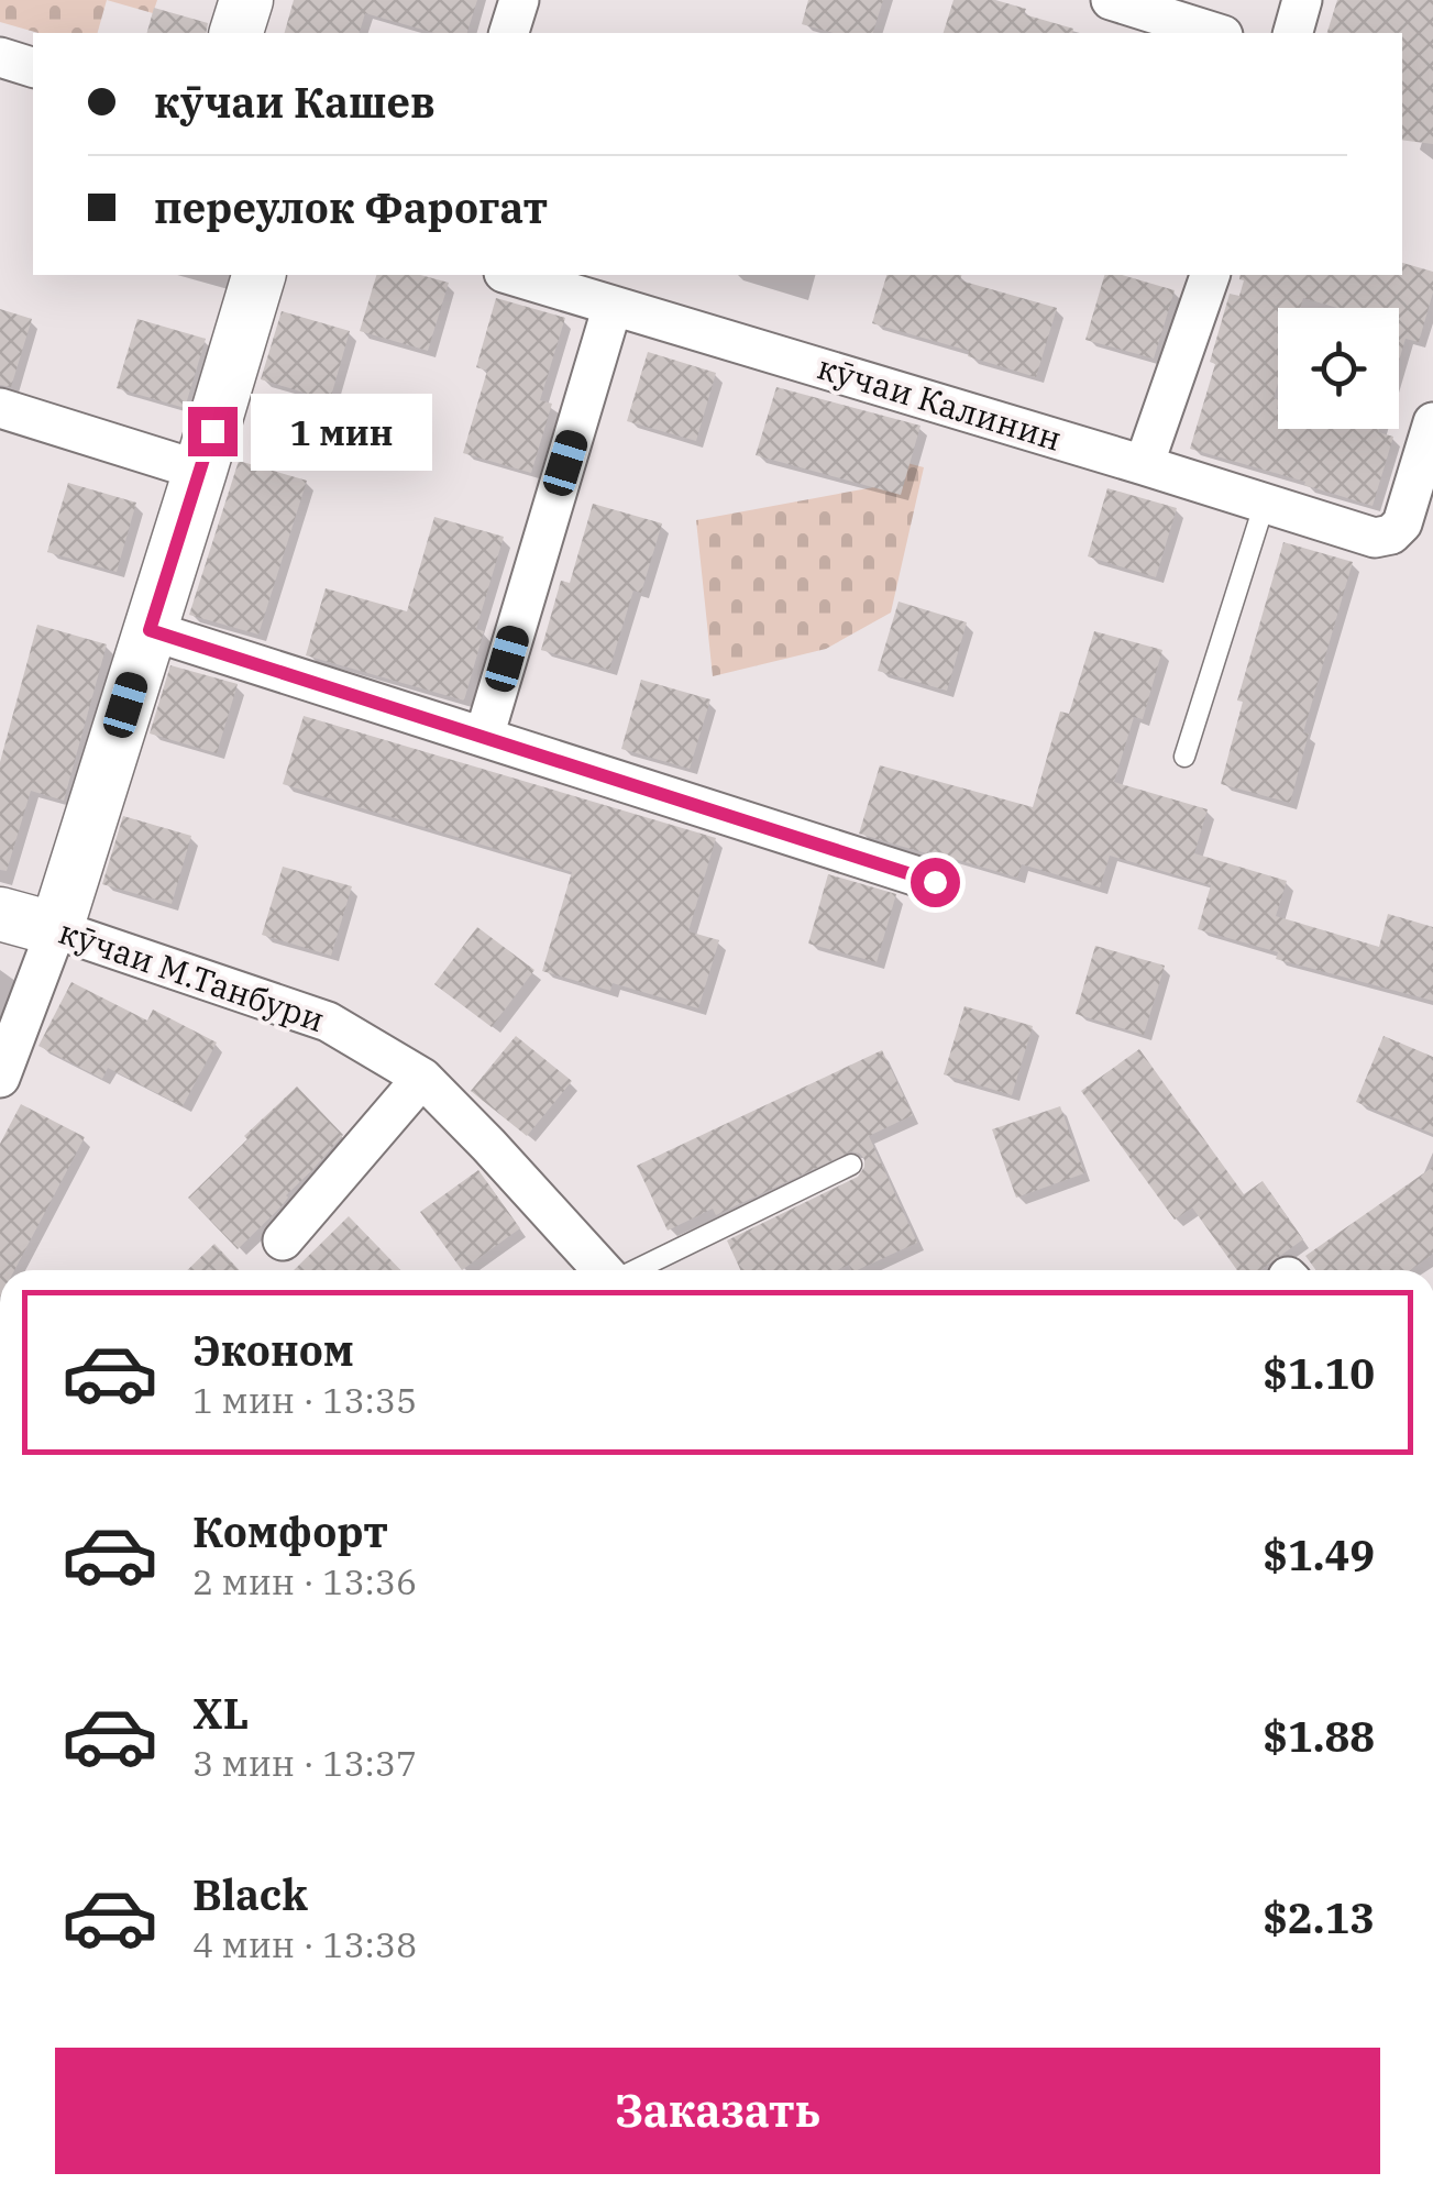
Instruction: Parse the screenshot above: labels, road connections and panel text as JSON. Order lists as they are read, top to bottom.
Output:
{
  "streets": {
    "street": ["кӯчаи Калинин", "кӯчаи М.Танбури"]
  },
  "page": {
    "banner": ["кӯчаи Кашев", "переулок Фарогат"],
    "bubble": "1 мин",
    "list": [
      {
        "name": "Эконом",
        "note": "1 мин · 13:35",
        "value": "$1.10"
      },
      {
        "name": "Комфорт",
        "note": "2 мин · 13:36",
        "value": "$1.49"
      },
      {
        "name": "XL",
        "note": "3 мин · 13:37",
        "value": "$1.88"
      },
      {
        "name": "Black",
        "note": "4 мин · 13:38",
        "value": "$2.13"
      }
    ],
    "buttons": "Заказать"
  }
}
